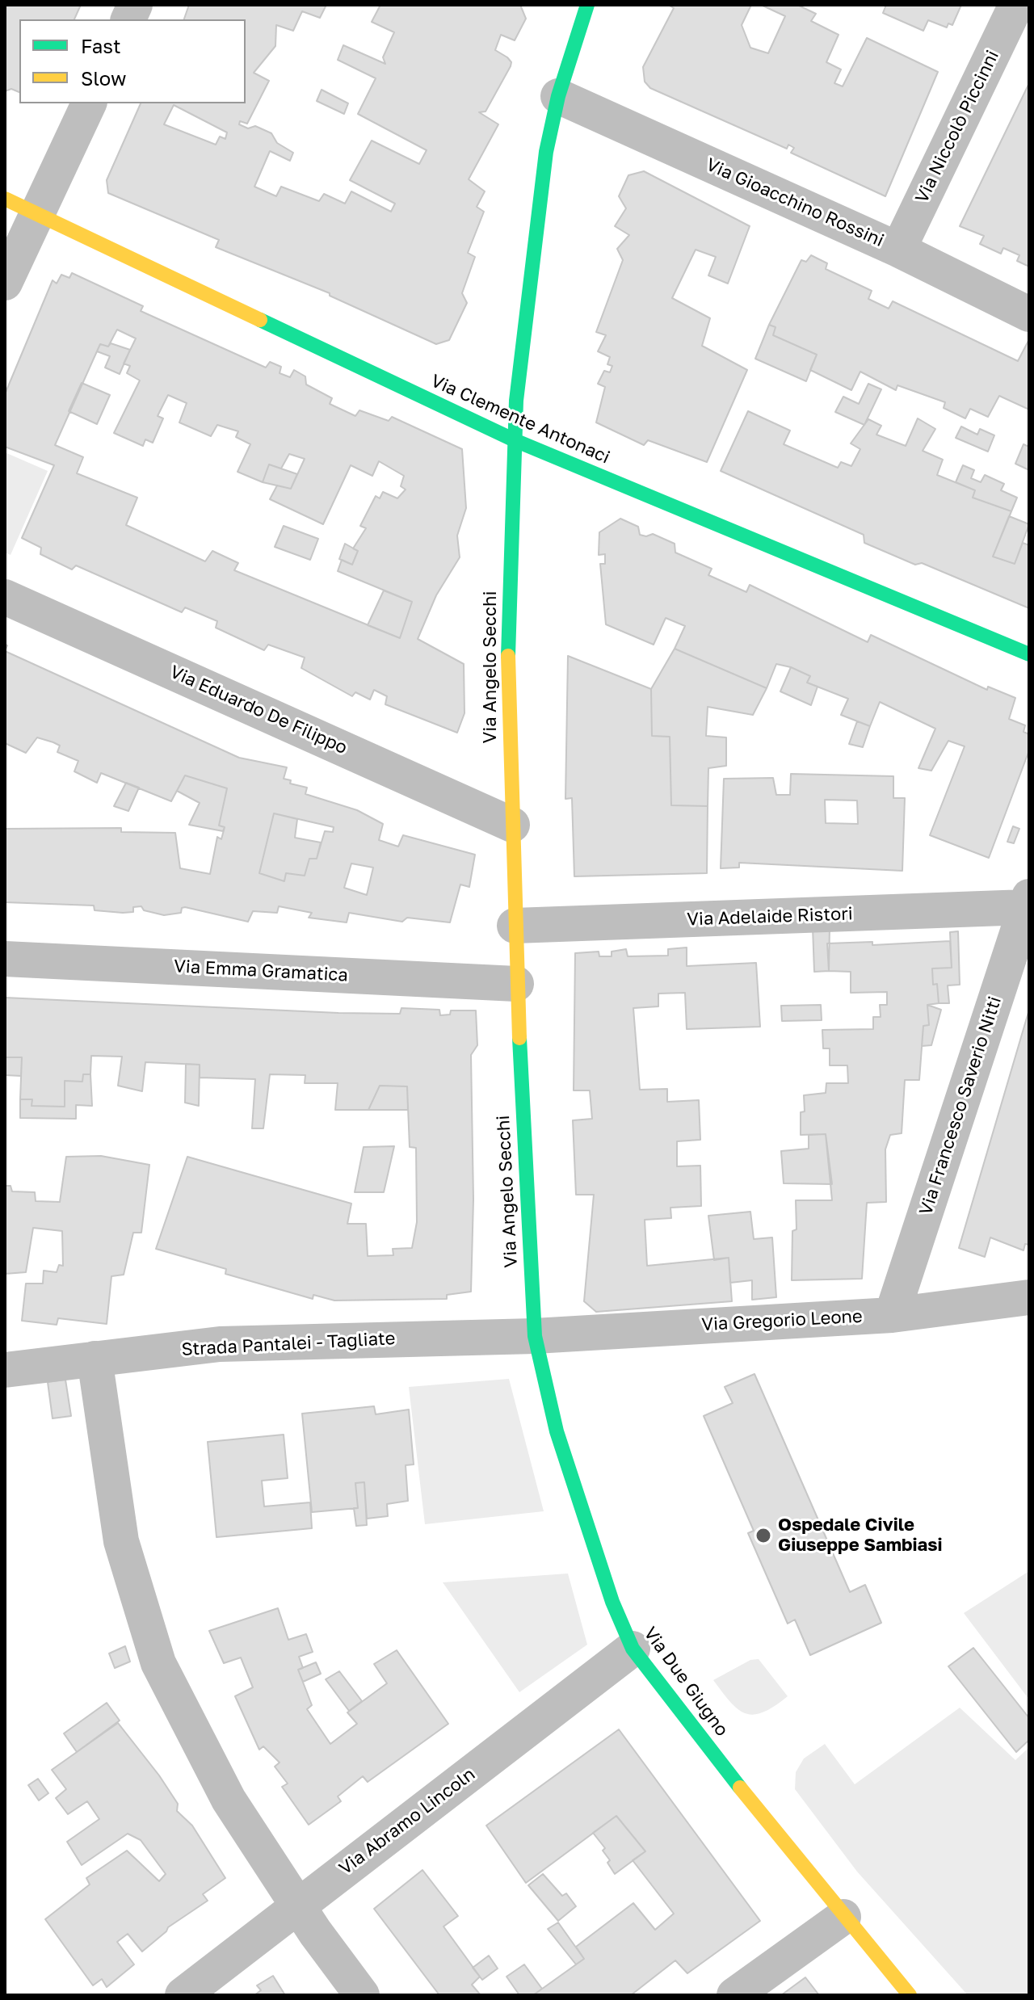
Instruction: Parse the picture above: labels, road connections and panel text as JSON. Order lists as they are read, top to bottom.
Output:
{
  "streets": {
    "street": [
      "Via Niccolò Piccinni",
      "Via Gioacchino Rossini",
      "Via Clemente Antonaci",
      "Via Angelo Secchi",
      "Via Eduardo De Filippo",
      "Via Adelaide Ristori",
      "Via Emma Gramatica",
      "Via Francesco Saverio Nitti",
      "Via Gregorio Leone",
      "Strada Pantalei - Tagliate",
      "Via Due Giugno",
      "Via Abramo Lincoln"
    ]
  },
  "crossings": [
    ["Via Niccolò Piccinni", "Via Gioacchino Rossini"],
    ["Via Gioacchino Rossini", "Via Angelo Secchi"],
    ["Via Clemente Antonaci", "Via Angelo Secchi"],
    ["Via Angelo Secchi", "Via Eduardo De Filippo"],
    ["Via Angelo Secchi", "Via Adelaide Ristori"],
    ["Via Angelo Secchi", "Via Emma Gramatica"],
    ["Via Angelo Secchi", "Via Gregorio Leone"],
    ["Via Angelo Secchi", "Strada Pantalei - Tagliate"],
    ["Via Angelo Secchi", "Via Due Giugno"],
    ["Via Adelaide Ristori", "Via Francesco Saverio Nitti"],
    ["Via Francesco Saverio Nitti", "Via Gregorio Leone"],
    ["Via Gregorio Leone", "Strada Pantalei - Tagliate"],
    ["Via Gregorio Leone", "Via Due Giugno"],
    ["Strada Pantalei - Tagliate", "Via Due Giugno"],
    ["Via Due Giugno", "Via Abramo Lincoln"]
  ],
  "places": ["Ospedale Civile Giuseppe Sambiasi"],
  "legend": ["Fast", "Slow"]
}
